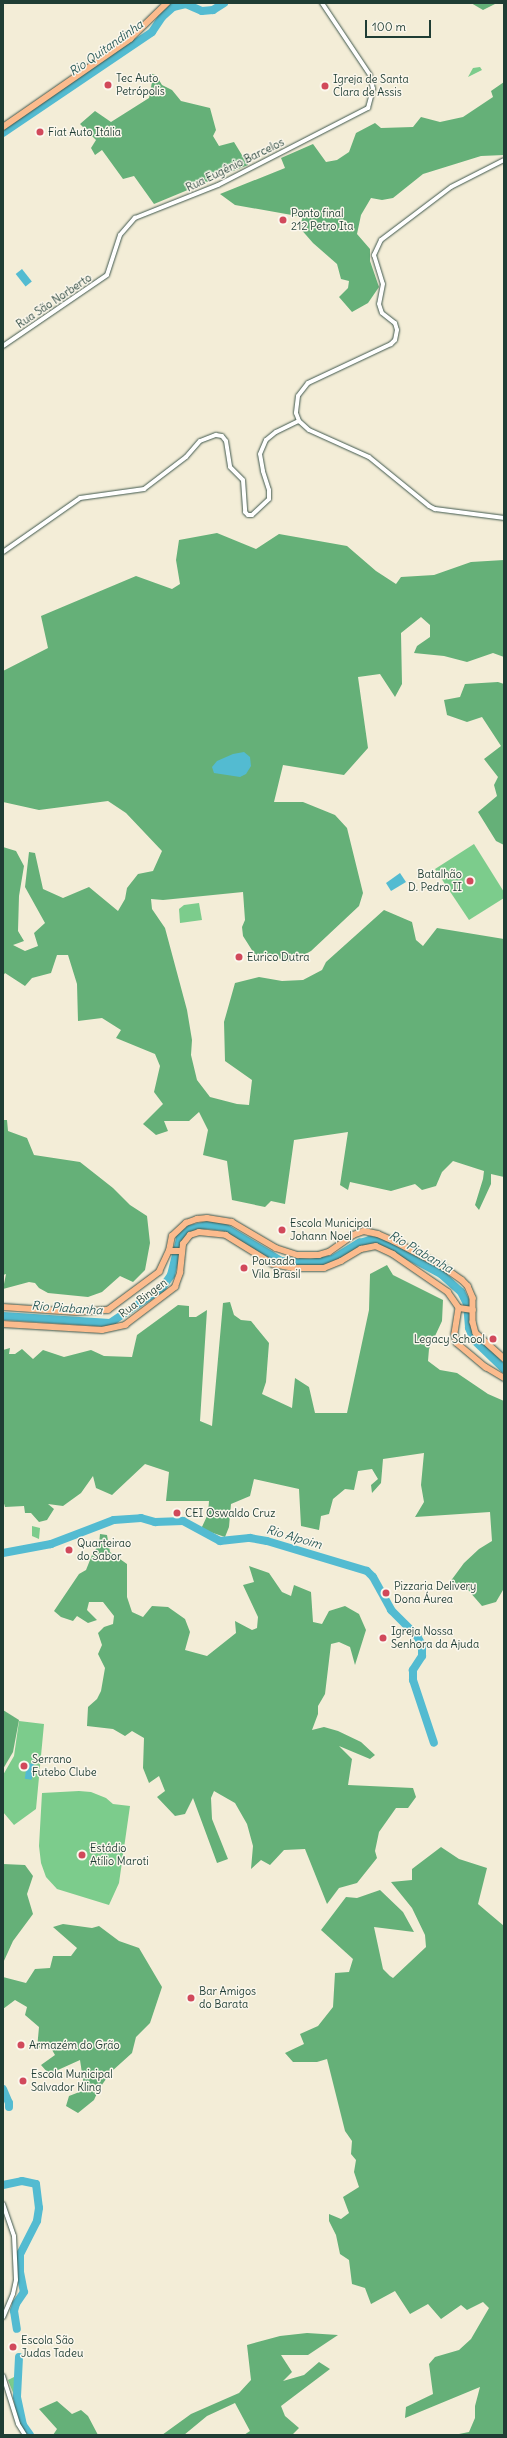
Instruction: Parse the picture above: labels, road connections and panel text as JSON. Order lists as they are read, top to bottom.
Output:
{
  "streets": {
    "main road": ["Rua Bingen"],
    "street": ["Rua Eugênio Barcelos", "Rua São Norberto"]
  },
  "crossings": [
    ["Rua Eugênio Barcelos", "Rua São Norberto"]
  ],
  "water": ["Rio Quitandinha", "Rio Piabanha", "Rio Alpoim"],
  "places": [
    "Tec Auto Petrópolis",
    "Igreja de Santa Clara de Assis",
    "Fiat Auto Itália",
    "Ponto final 212 Petro Ita",
    "Batalhão D. Pedro II",
    "Eurico Dutra",
    "Escola Municipal Johann Noel",
    "Pousada Vila Brasil",
    "Legacy School",
    "CEI Oswaldo Cruz",
    "Quarteirao do Sabor",
    "Pizzaria Delivery Dona Áurea",
    "Igreja Nossa Senhora da Ajuda",
    "Serrano Futebo Clube",
    "Estádio Atílio Maroti",
    "Bar Amigos do Barata",
    "Armazém do Grão",
    "Escola Municipal Salvador Kling",
    "Escola São Judas Tadeu"
  ],
  "scale_bar": "100 m"
}
